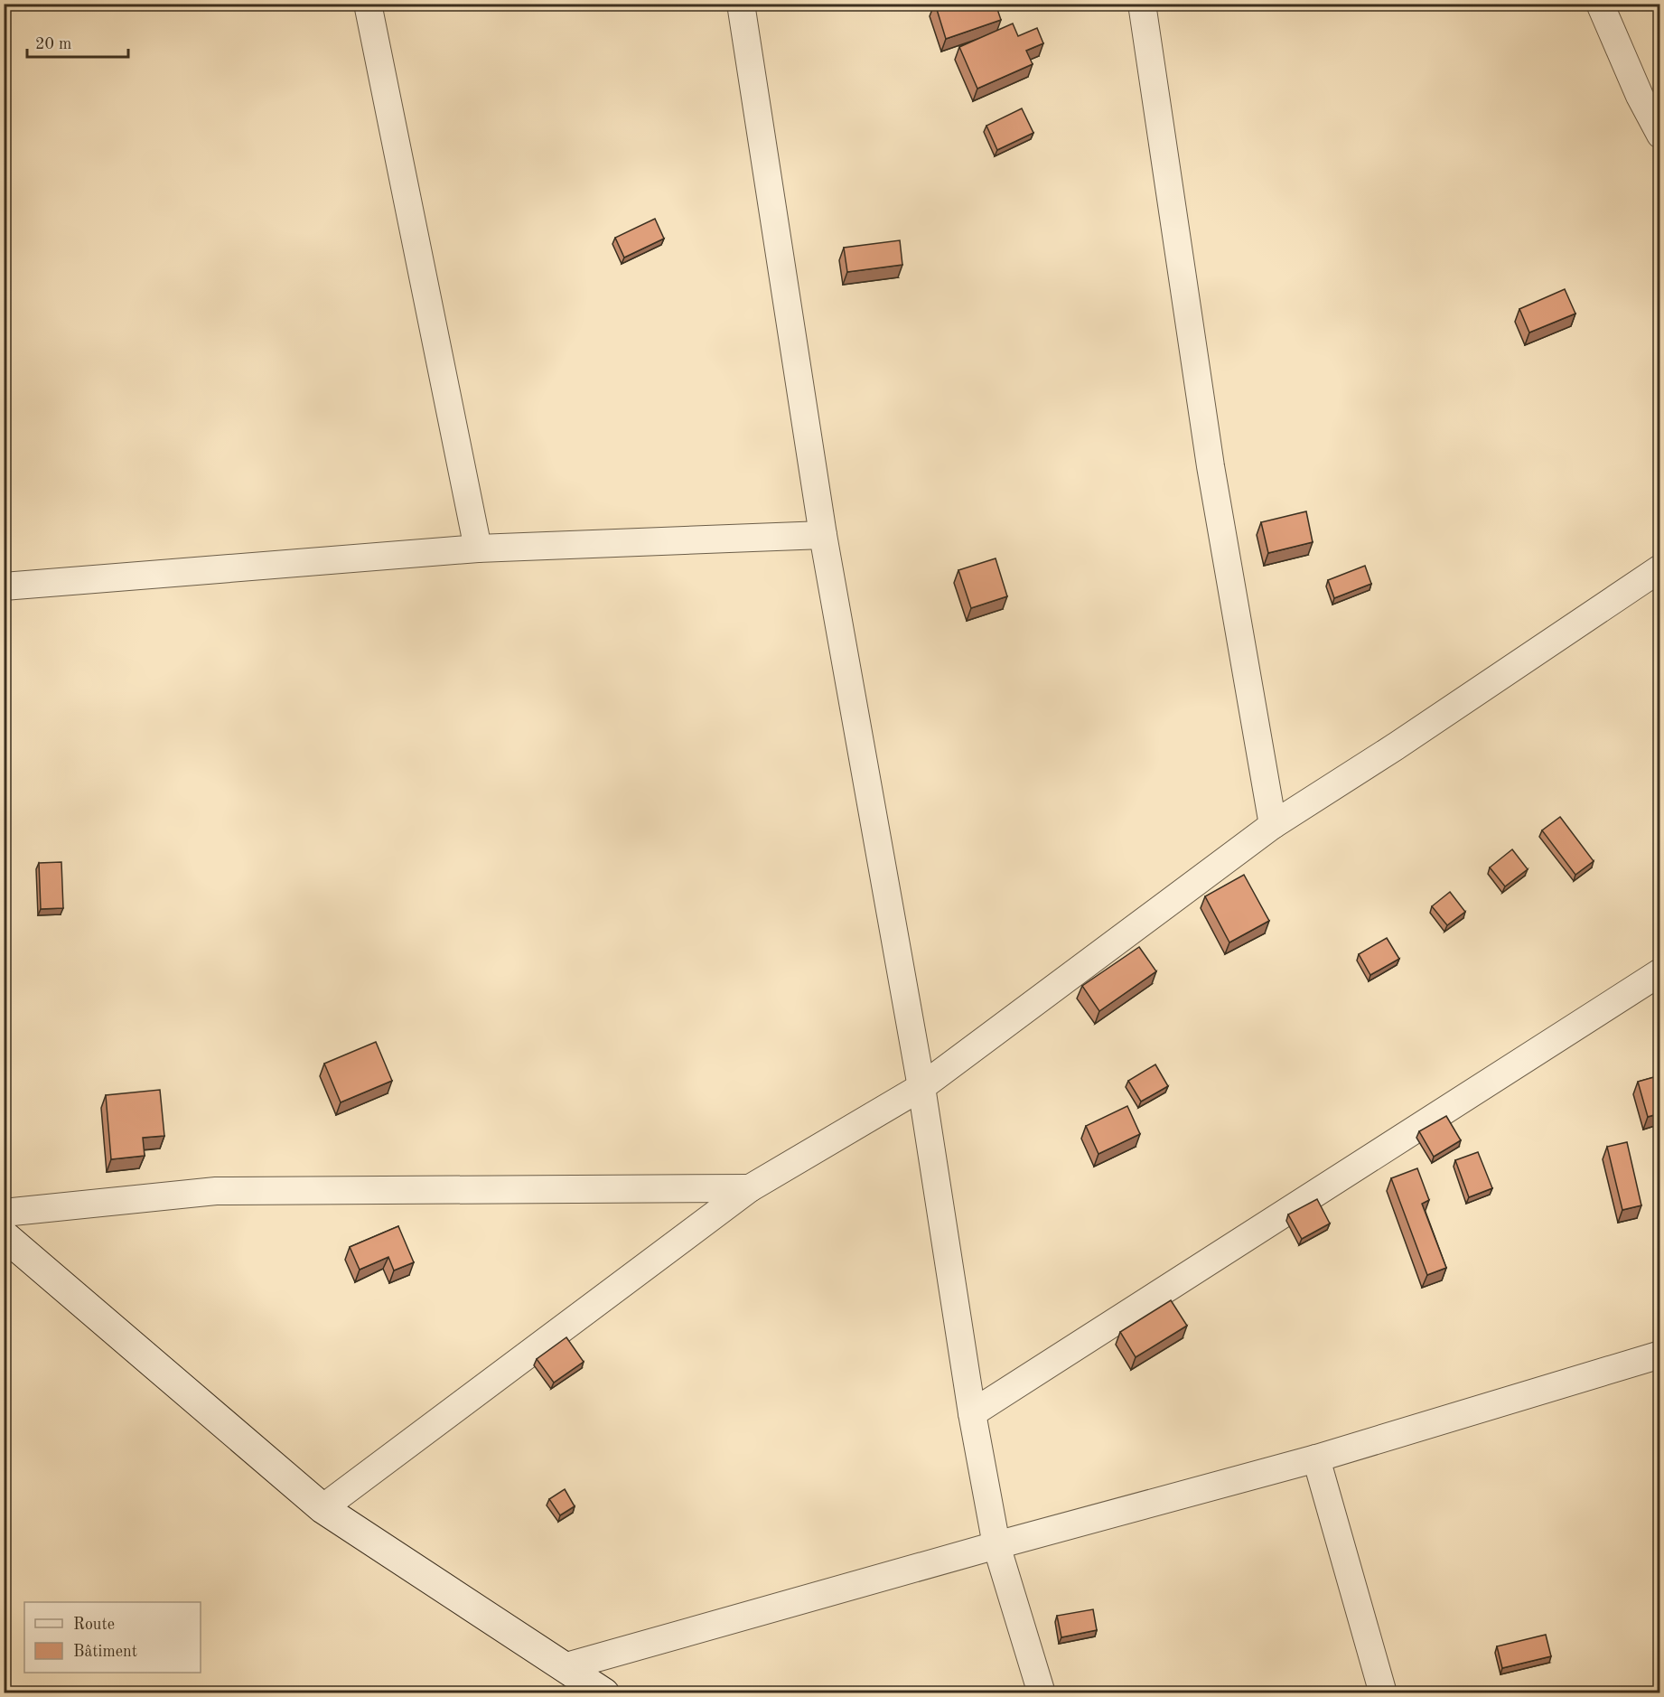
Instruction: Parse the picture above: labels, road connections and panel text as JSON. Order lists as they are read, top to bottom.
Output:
{
  "legend": ["Route", "Bâtiment"],
  "scale_bar": "20 m"
}
